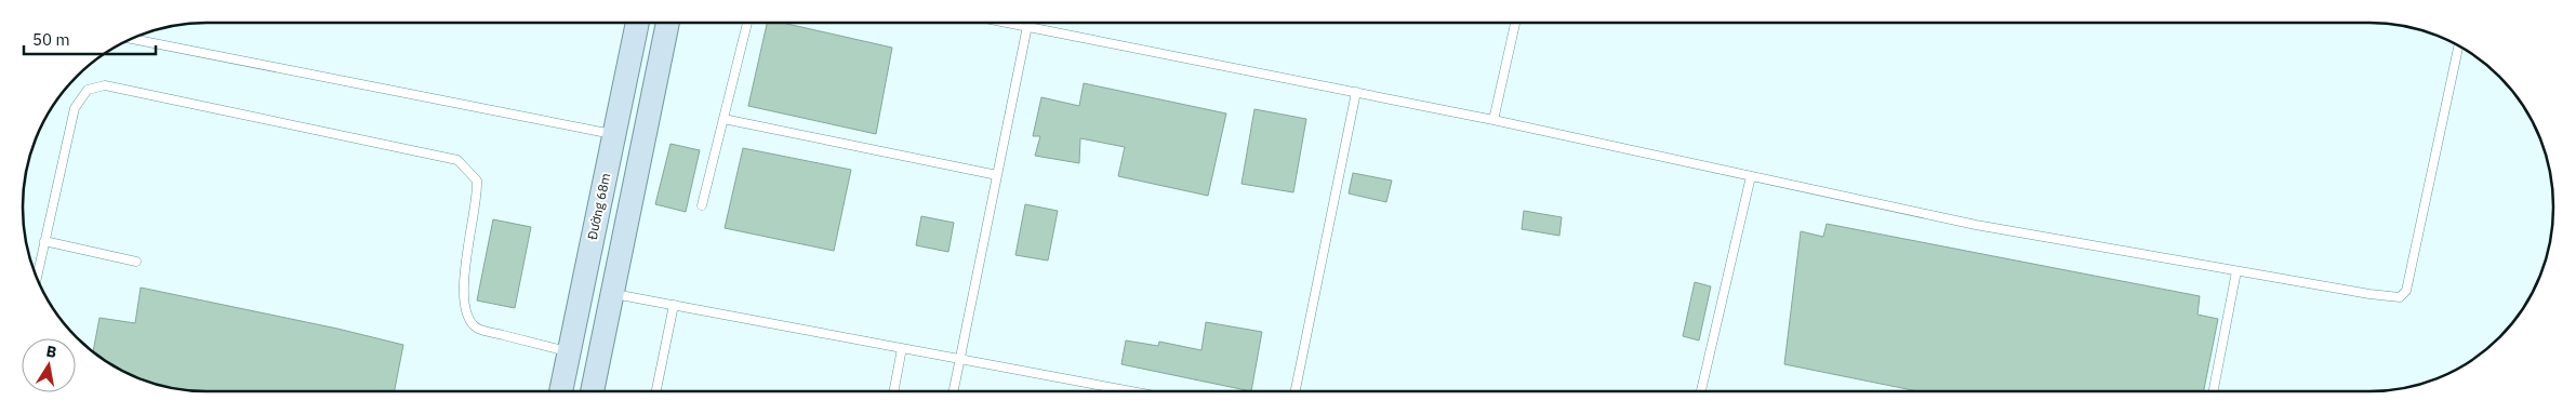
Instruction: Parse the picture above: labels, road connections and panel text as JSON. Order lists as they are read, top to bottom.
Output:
{
  "streets": {
    "street": ["Đường 68m"]
  },
  "scale_bar": "50 m",
  "north": "top"
}
